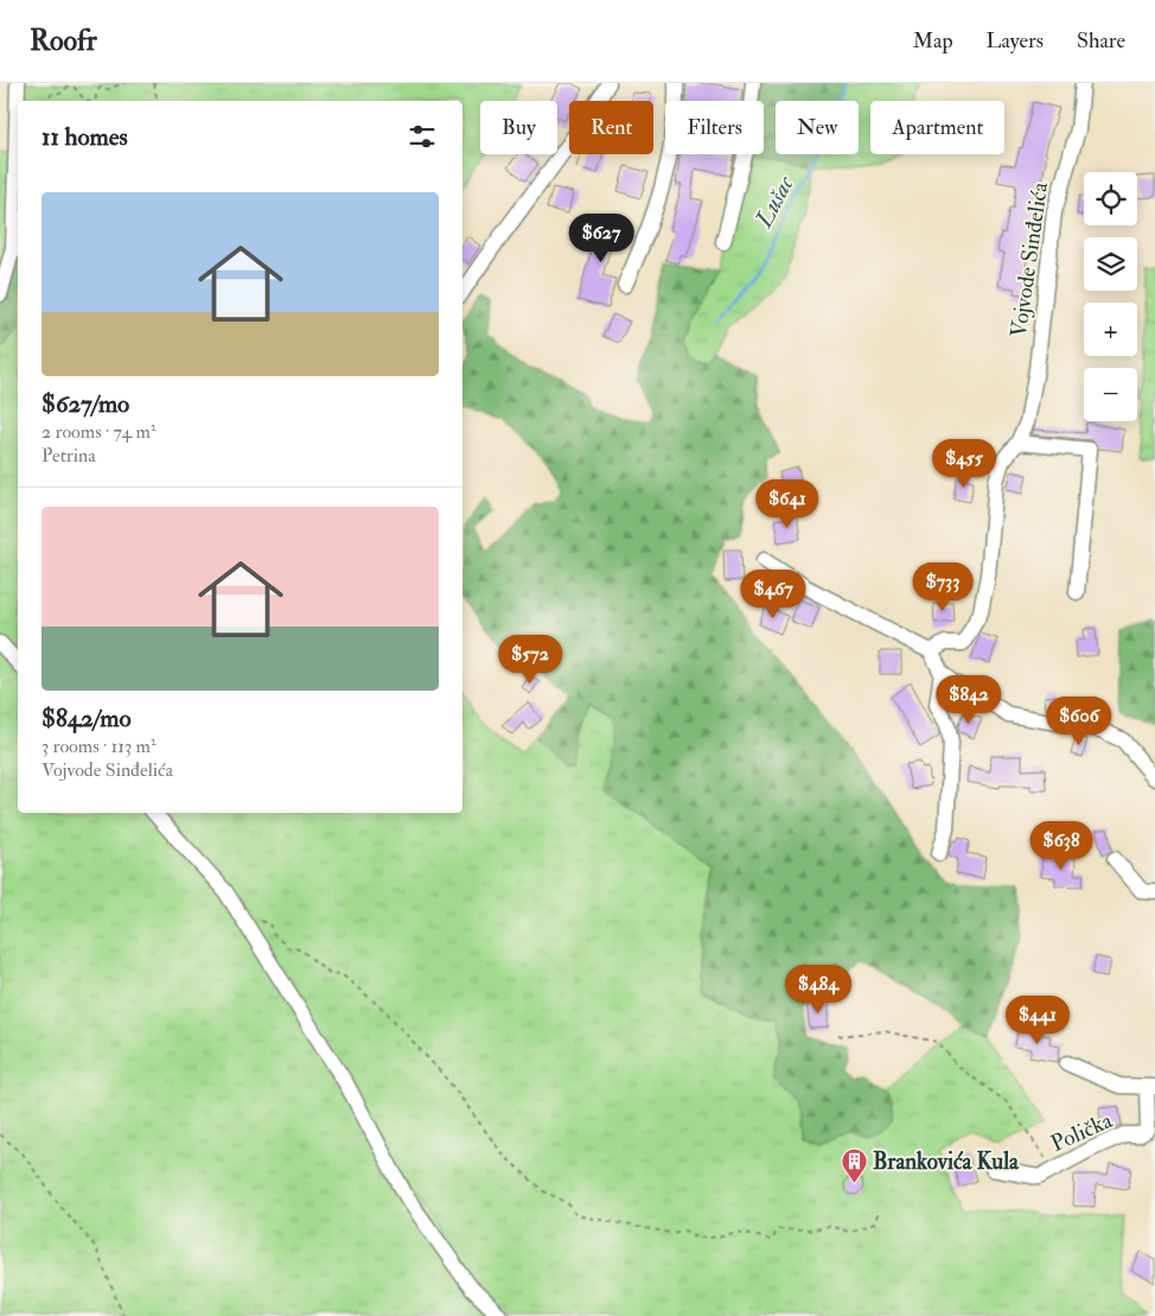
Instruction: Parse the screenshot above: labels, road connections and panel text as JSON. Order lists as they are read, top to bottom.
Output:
{
  "streets": {
    "street": ["Vojvode Sinđelića", "Polička"]
  },
  "water": ["Lušac"],
  "places": {
    "building": ["Brankovića Kula"]
  },
  "page": {
    "header": "Roofr",
    "nav": ["Map", "Layers", "Share"],
    "chip": [
      "Buy",
      "Rent",
      "Filters",
      "New",
      "Apartment"
    ],
    "heading": "11 homes",
    "map_buttons": ["+", "−"],
    "list": [
      {
        "name": "$627/mo",
        "note": "2 rooms · 74 m² · Petrina"
      },
      {
        "name": "$842/mo",
        "note": "3 rooms · 113 m² · Vojvode Sinđelića"
      }
    ],
    "price": [
      "$627",
      "$455",
      "$641",
      "$733",
      "$467",
      "$572",
      "$842",
      "$606",
      "$638",
      "$484",
      "$441"
    ]
  }
}
